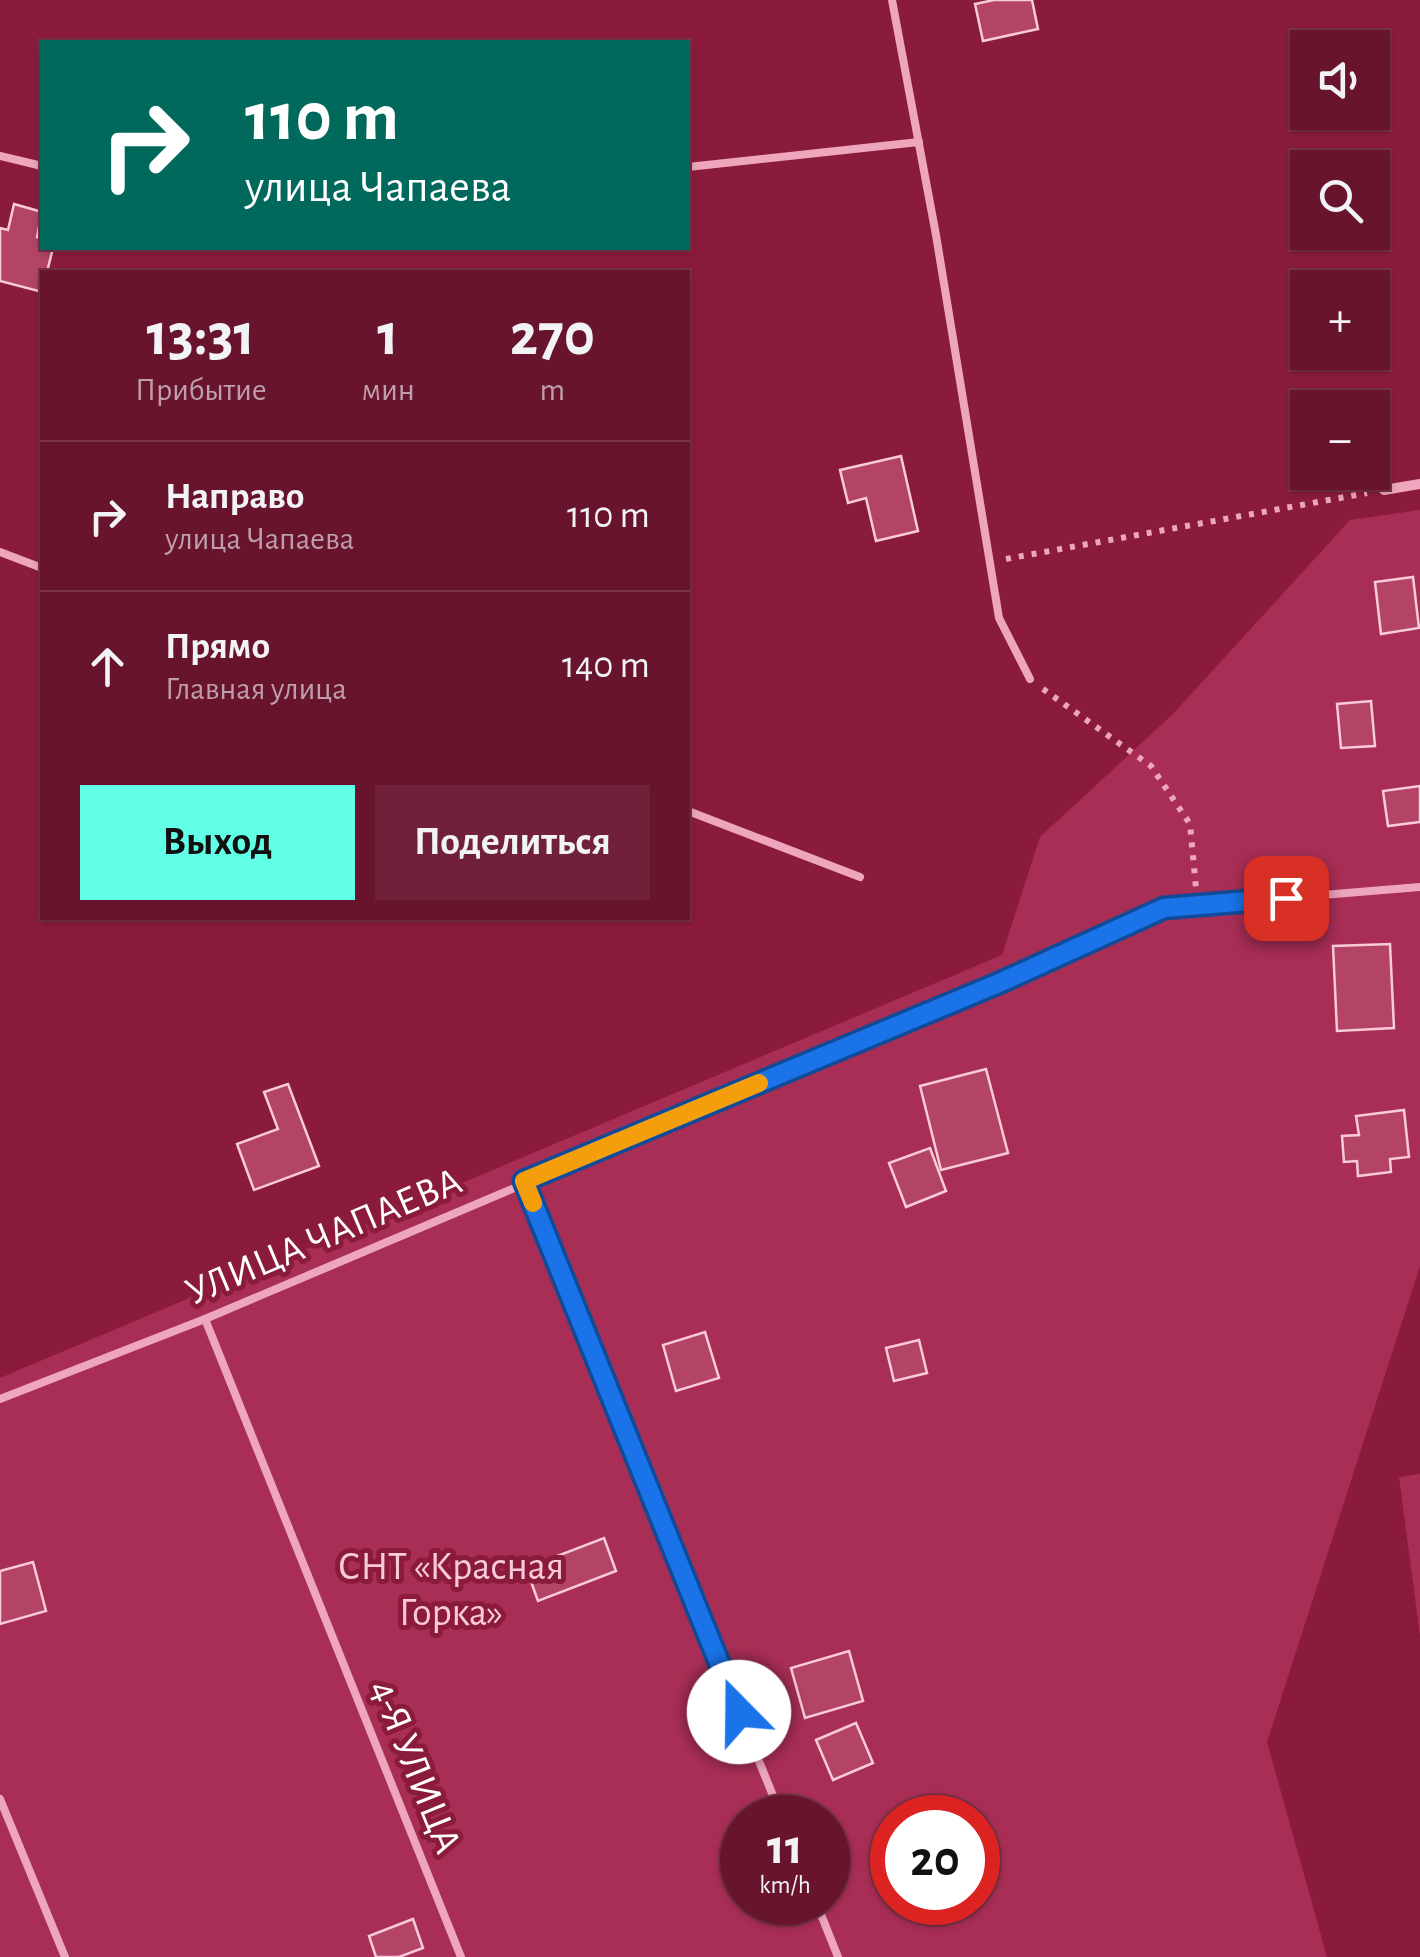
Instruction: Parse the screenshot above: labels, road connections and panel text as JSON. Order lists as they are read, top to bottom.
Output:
{
  "streets": {
    "lane": ["УЛИЦА ЧАПАЕВА", "4-Я УЛИЦА"]
  },
  "crossings": [
    ["УЛИЦА ЧАПАЕВА", "4-Я УЛИЦА"]
  ],
  "parks": ["СНТ «Красная Горка»"],
  "page": {
    "map_buttons": ["+", "−"],
    "turn": ["110 m", "улица Чапаева"],
    "eta": [
      "13:31",
      "Прибытие",
      "1",
      "мин",
      "270",
      "m"
    ],
    "list": [
      {
        "name": "Направо",
        "note": "улица Чапаева",
        "value": "110 m"
      },
      {
        "name": "Прямо",
        "note": "Главная улица",
        "value": "140 m"
      }
    ],
    "buttons": ["Выход", "Поделиться"],
    "speed": "11 km/h",
    "limit": "20"
  }
}
